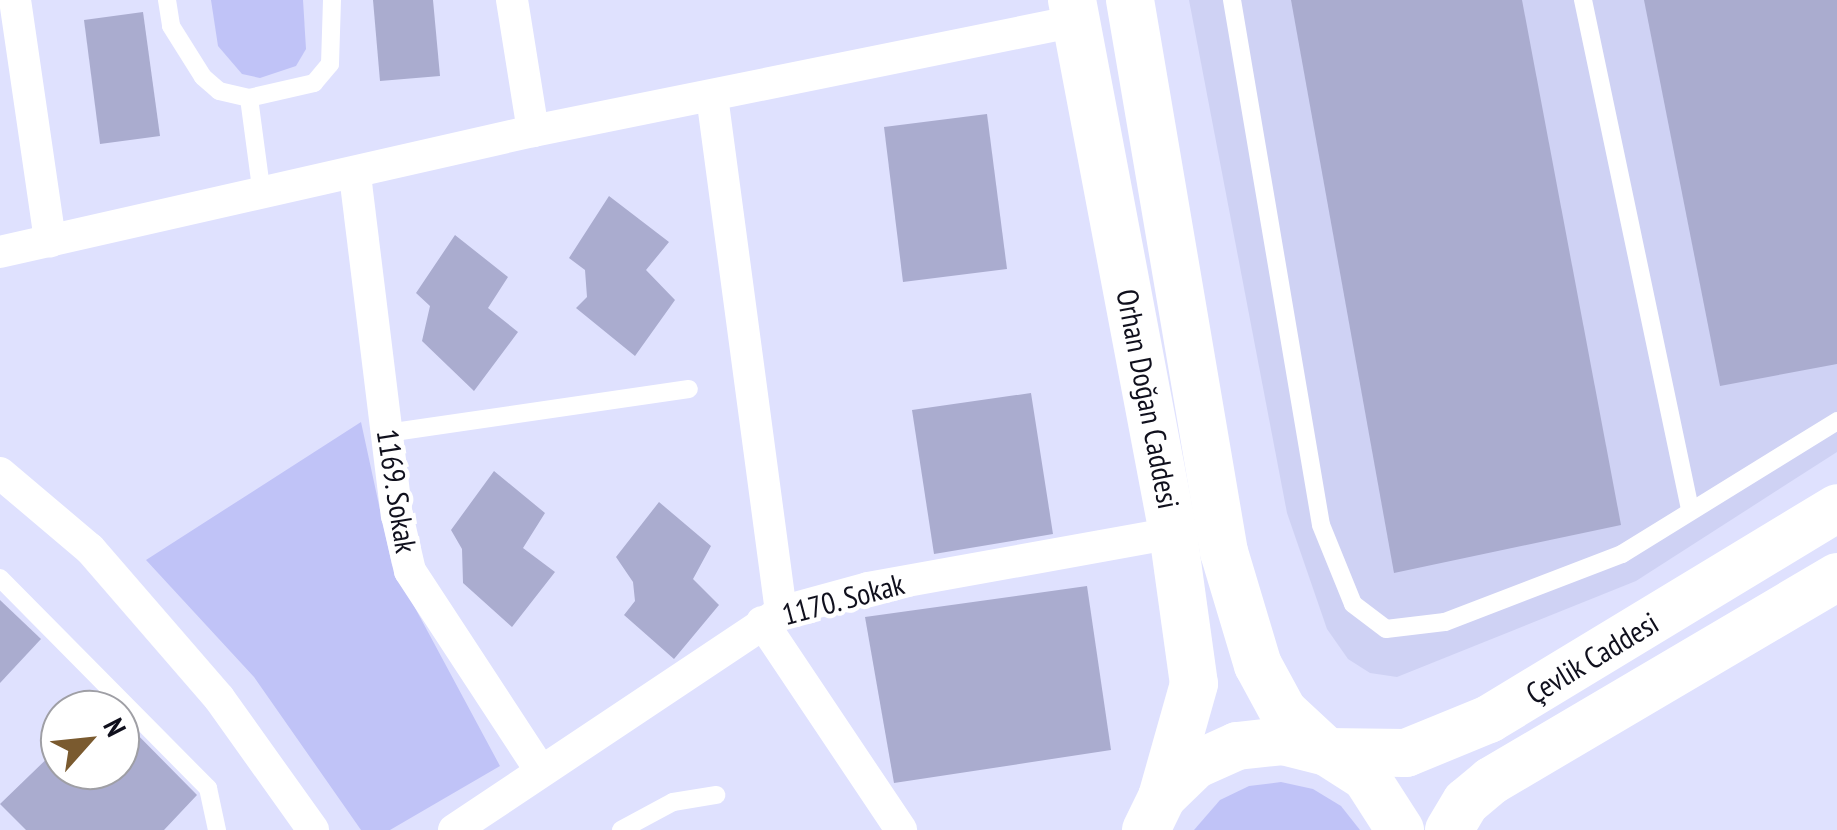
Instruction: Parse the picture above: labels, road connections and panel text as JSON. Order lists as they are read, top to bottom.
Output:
{
  "streets": {
    "main road": ["Orhan Doğan Caddesi", "Çevlik Caddesi"],
    "street": ["1169. Sokak", "1170. Sokak"]
  },
  "crossings": [
    ["Orhan Doğan Caddesi", "1170. Sokak"],
    ["Orhan Doğan Caddesi", "Çevlik Caddesi"],
    ["1169. Sokak", "1170. Sokak"]
  ],
  "north": "top right"
}
